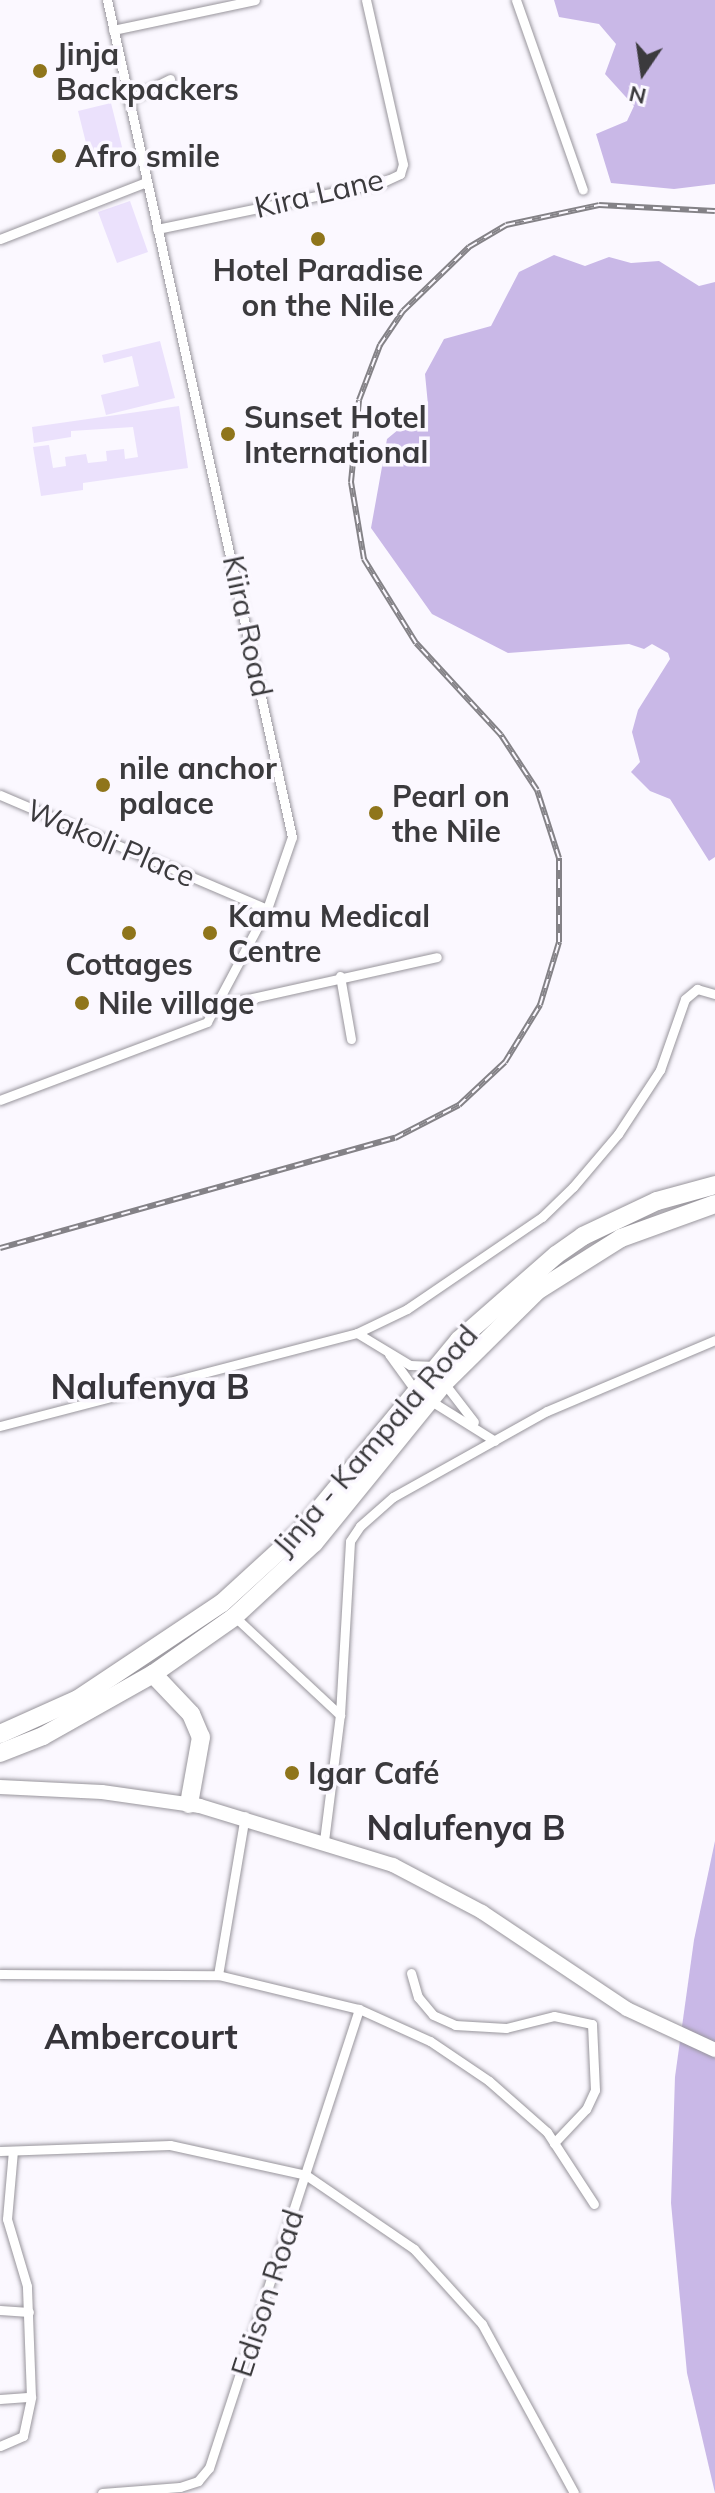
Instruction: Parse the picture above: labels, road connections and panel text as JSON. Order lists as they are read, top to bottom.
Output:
{
  "streets": {
    "highway": ["Jinja - Kampala Road"],
    "street": [
      "Kira Lane",
      "Kiira Road",
      "Wakoli Place",
      "Edison Road"
    ]
  },
  "crossings": [
    ["Kira Lane", "Kiira Road"],
    ["Kiira Road", "Wakoli Place"]
  ],
  "districts": ["Nalufenya B", "Nalufenya B", "Ambercourt"],
  "places": [
    "Jinja Backpackers",
    "Afro smile",
    "Hotel Paradise on the Nile",
    "Sunset Hotel International",
    "nile anchor palace",
    "Pearl on the Nile",
    "Cottages",
    "Kamu Medical Centre",
    "Nile village",
    "Igar Café"
  ],
  "north": "bottom"
}
